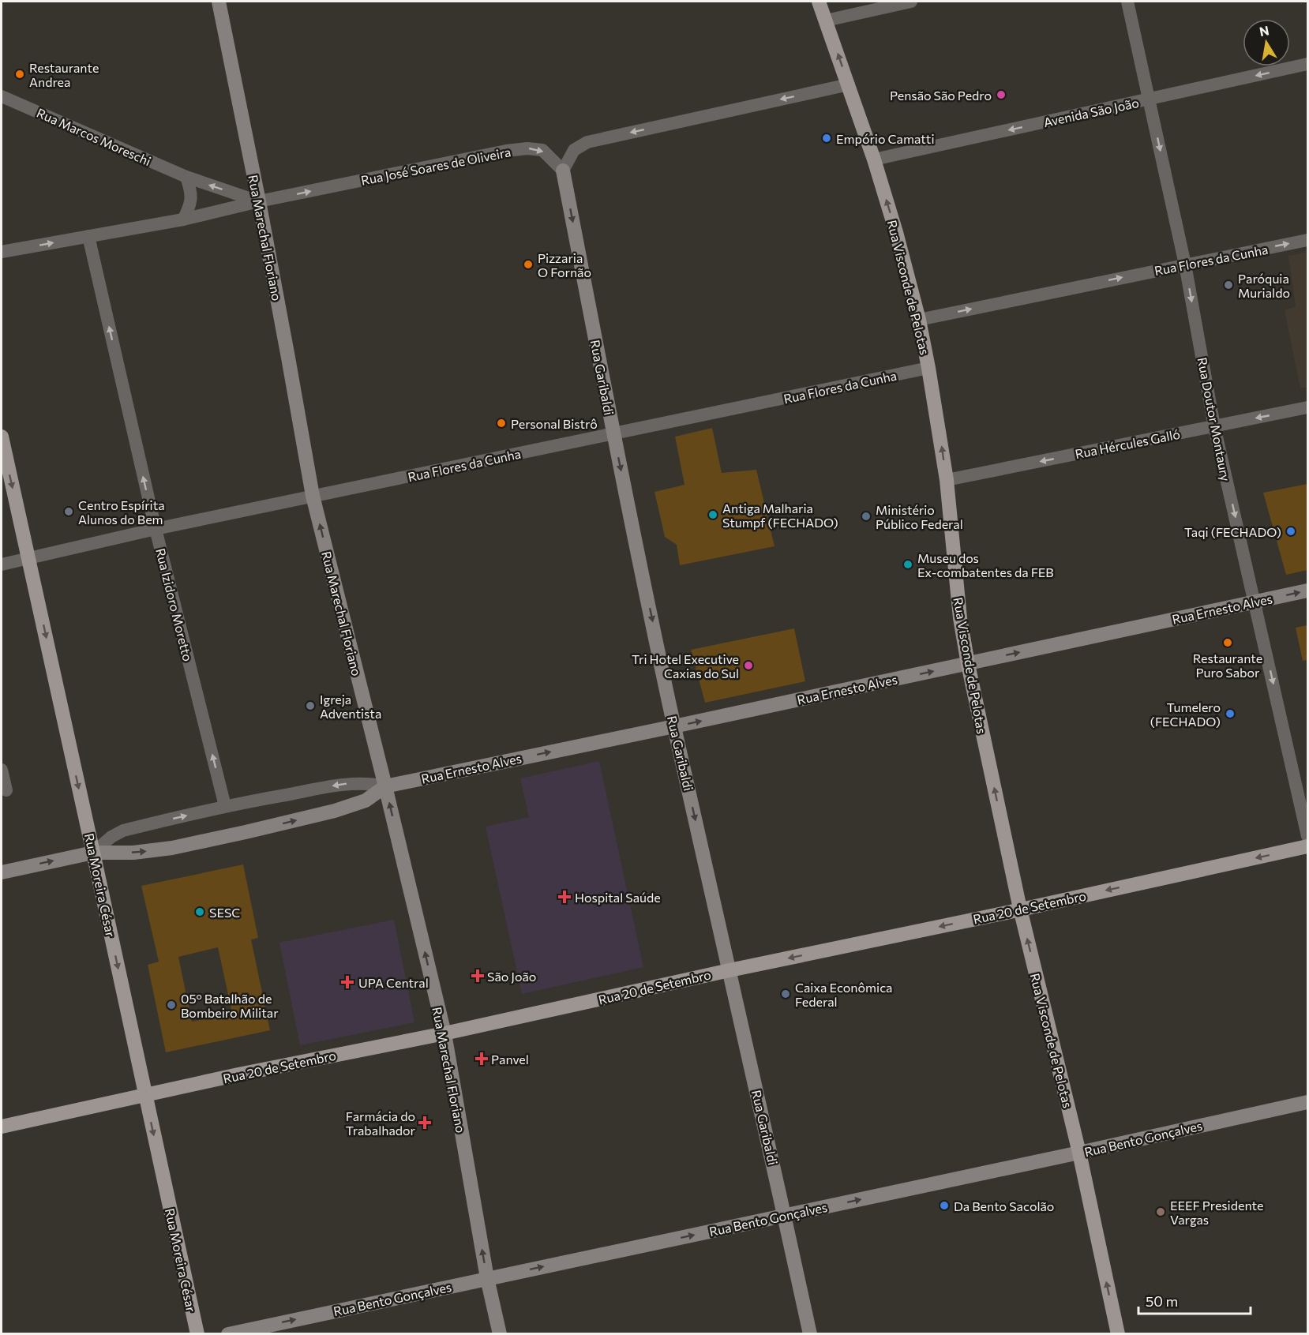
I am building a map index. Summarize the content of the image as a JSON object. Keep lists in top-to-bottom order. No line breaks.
{"streets":{"main road":["Rua Visconde de Pelotas","Rua Moreira César","Rua 20 de Setembro"],"street":["Avenida São João","Rua Marcos Moreschi","Rua José Soares de Oliveira","Rua Marechal Floriano","Rua Flores da Cunha","Rua Garibaldi","Rua Doutor Montaury","Rua Hércules Galló","Rua Izidoro Moretto","Rua Ernesto Alves","Rua Bento Gonçalves"]},"crossings":[["Avenida São João","Rua Visconde de Pelotas"],["Avenida São João","Rua Doutor Montaury"],["Rua Marcos Moreschi","Rua José Soares de Oliveira"],["Rua Marcos Moreschi","Rua Marechal Floriano"],["Rua José Soares de Oliveira","Rua Marechal Floriano"],["Rua José Soares de Oliveira","Rua Garibaldi"],["Rua José Soares de Oliveira","Rua Izidoro Moretto"],["Rua Marechal Floriano","Rua Flores da Cunha"],["Rua Marechal Floriano","Rua Ernesto Alves"],["Rua Marechal Floriano","Rua 20 de Setembro"],["Rua Marechal Floriano","Rua Bento Gonçalves"],["Rua Flores da Cunha","Rua Visconde de Pelotas"],["Rua Flores da Cunha","Rua Garibaldi"],["Rua Flores da Cunha","Rua Doutor Montaury"],["Rua Flores da Cunha","Rua Izidoro Moretto"],["Rua Flores da Cunha","Rua Moreira César"],["Rua Visconde de Pelotas","Rua Hércules Galló"],["Rua Visconde de Pelotas","Rua Ernesto Alves"],["Rua Visconde de Pelotas","Rua 20 de Setembro"],["Rua Visconde de Pelotas","Rua Bento Gonçalves"],["Rua Garibaldi","Rua Ernesto Alves"],["Rua Garibaldi","Rua 20 de Setembro"],["Rua Garibaldi","Rua Bento Gonçalves"],["Rua Doutor Montaury","Rua Hércules Galló"],["Rua Doutor Montaury","Rua Ernesto Alves"],["Rua Izidoro Moretto","Rua Ernesto Alves"],["Rua Ernesto Alves","Rua Moreira César"],["Rua Moreira César","Rua 20 de Setembro"]],"one_way":["Avenida São João","Rua José Soares de Oliveira","Rua Marechal Floriano","Rua Visconde de Pelotas","Rua Garibaldi","Rua Doutor Montaury","Rua Hércules Galló","Rua Izidoro Moretto","Rua Moreira César","Rua 20 de Setembro","Rua Bento Gonçalves"],"places":{"other":["Restaurante Andrea","Pensão São Pedro","Empório Camatti","Pizzaria O Fornão","Paróquia Murialdo","Personal Bistrô","Centro Espírita Alunos do Bem","Antiga Malharia Stumpf (FECHADO)","Ministério Público Federal","Taqi (FECHADO)","Museu dos Ex-combatentes da FEB","Restaurante Puro Sabor","Tri Hotel Executive Caxias do Sul","Igreja Adventista","Tumelero (FECHADO)","SESC","Caixa Econômica Federal","05º Batalhão de Bombeiro Militar","Da Bento Sacolão","EEEF Presidente Vargas"],"health":["Hospital Saúde","São João","UPA Central","Panvel","Farmácia do Trabalhador"]},"scale_bar":"50 m","north":"top"}
